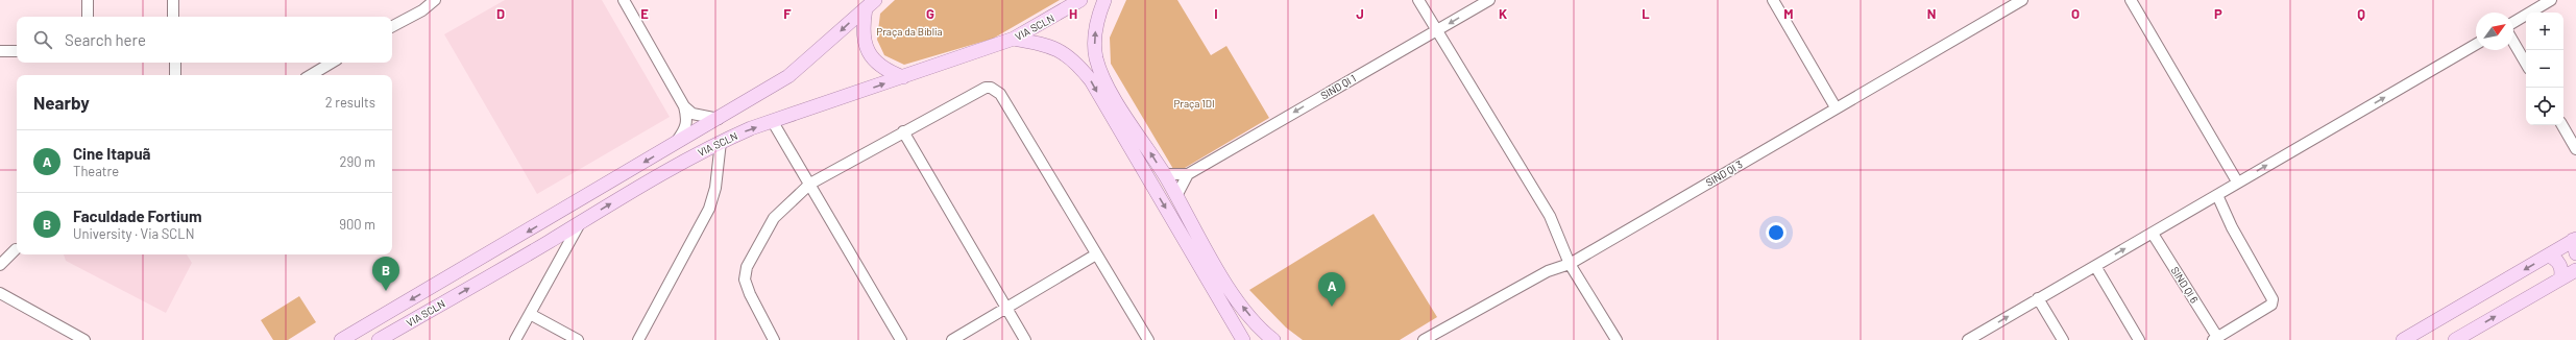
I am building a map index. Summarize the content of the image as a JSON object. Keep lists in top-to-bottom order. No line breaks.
{"streets":{"main road":["VIA SCLN"],"street":["SIND QI 1","SIND QI 3","SIND QI 6"]},"one_way":["SIND QI 1"],"parks":["Praça da Bíblia","Praça 1DI"],"north":"top right","page":{"map_buttons":["+","−"],"search":"Search here","heading":["Nearby","2 results"],"list":[{"mark":"A","name":"Cine Itapuã","note":"Theatre","value":"290 m"},{"mark":"B","name":"Faculdade Fortium","note":"University · Via SCLN","value":"900 m"}],"pins":["B","A"]},"grid":{"columns":["D","E","F","G","H","I","J","K","L","M","N","O","P","Q"]}}
